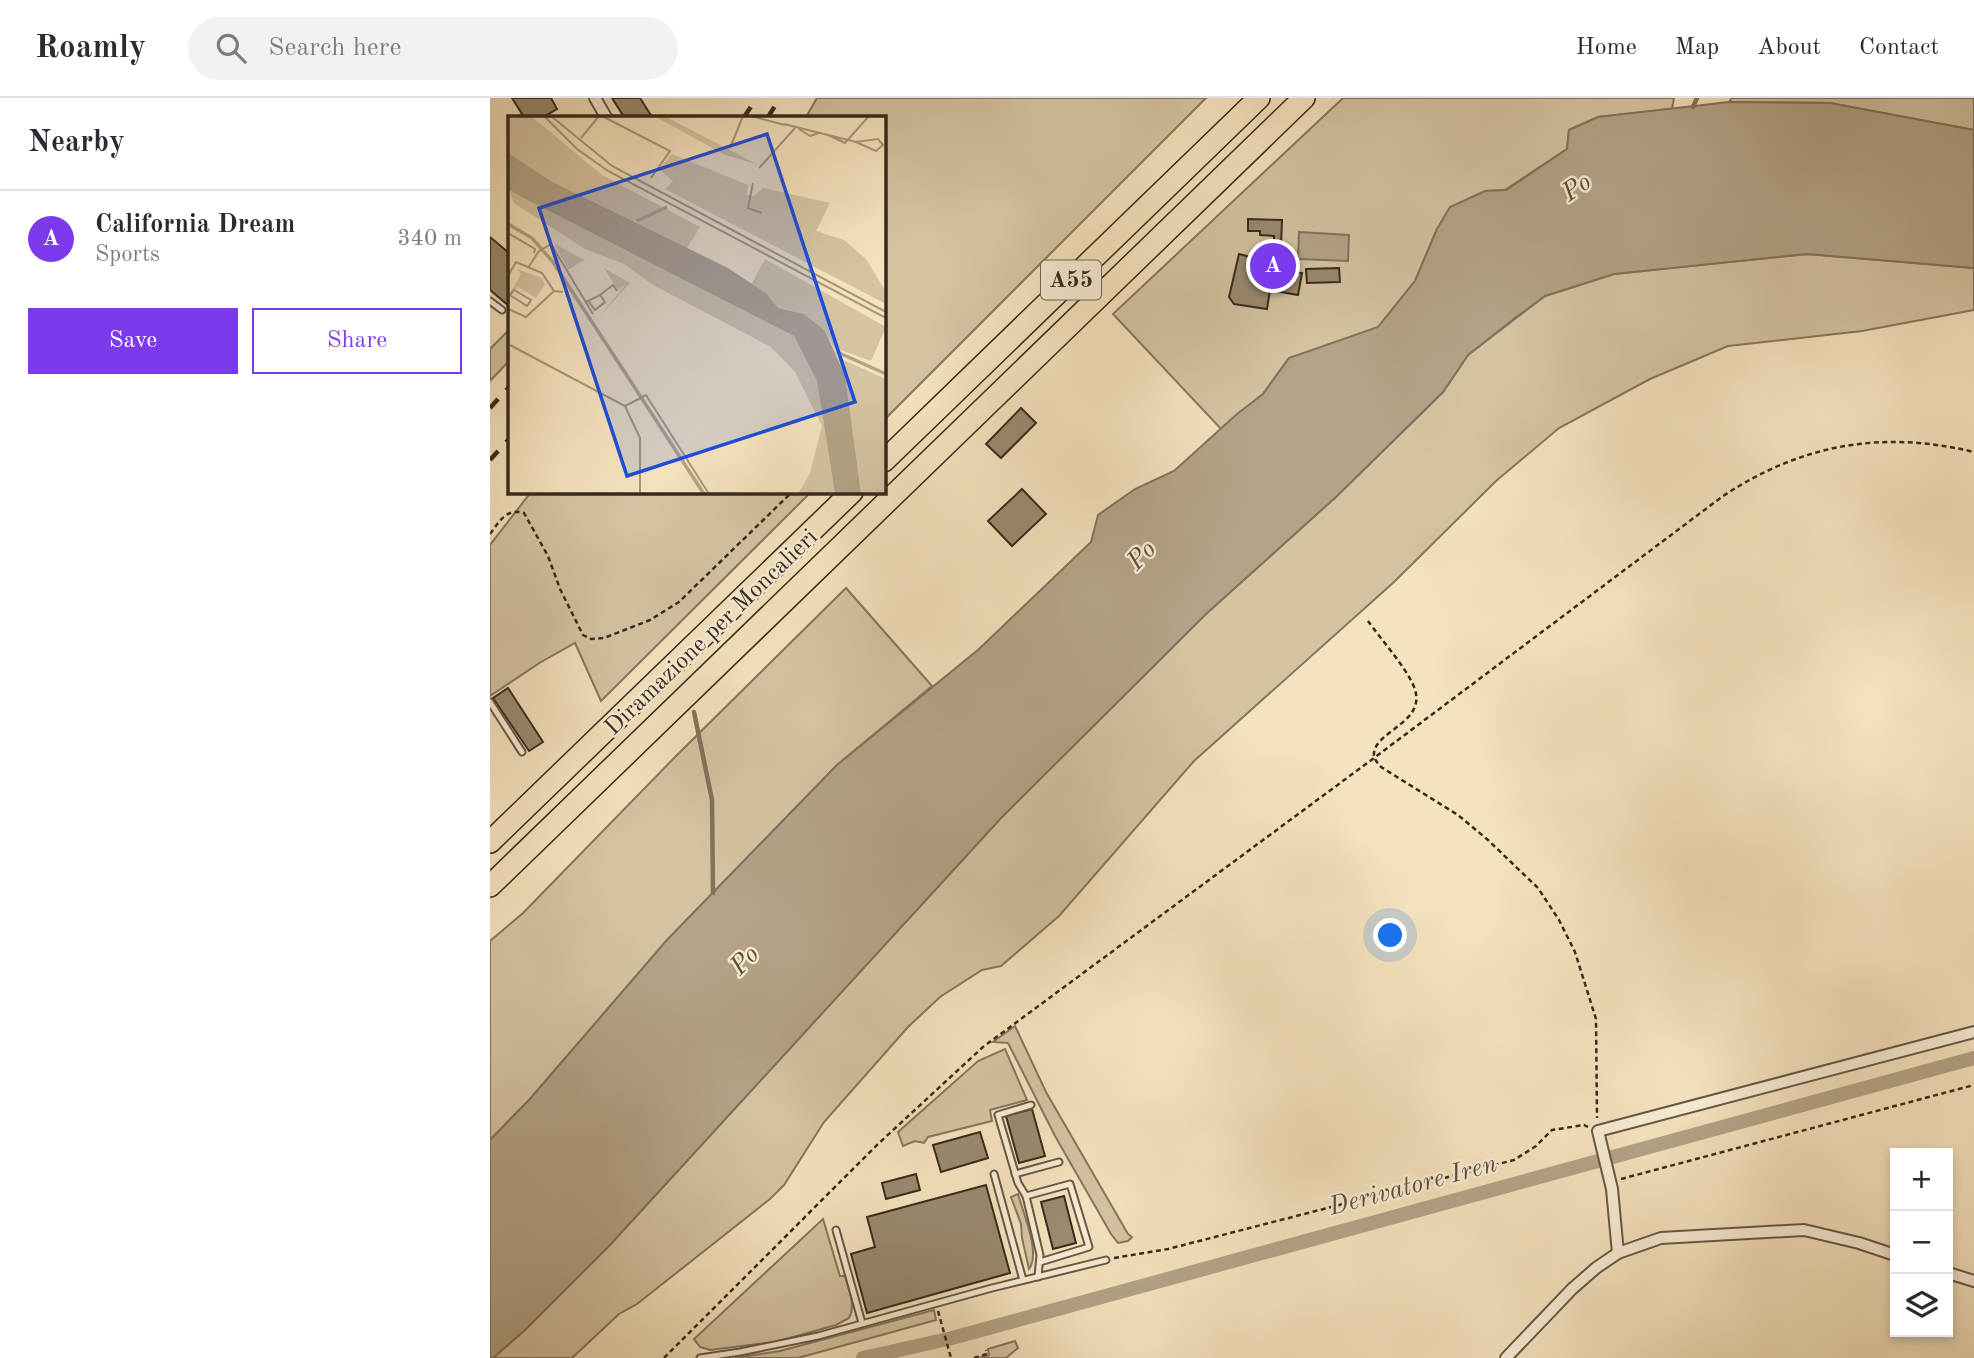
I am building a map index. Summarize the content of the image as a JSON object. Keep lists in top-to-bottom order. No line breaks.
{"streets":{"highway":["A55","Diramazione per Moncalieri"]},"water":["Po","Derivatore Iren"],"page":{"header":"Roamly","search":"Search here","nav":["Home","Map","About","Contact"],"heading":"Nearby","list":[{"mark":"A","name":"California Dream","note":"Sports","value":"340 m"}],"pins":"A","buttons":["Save","Share"],"map_buttons":["+","−"]}}
